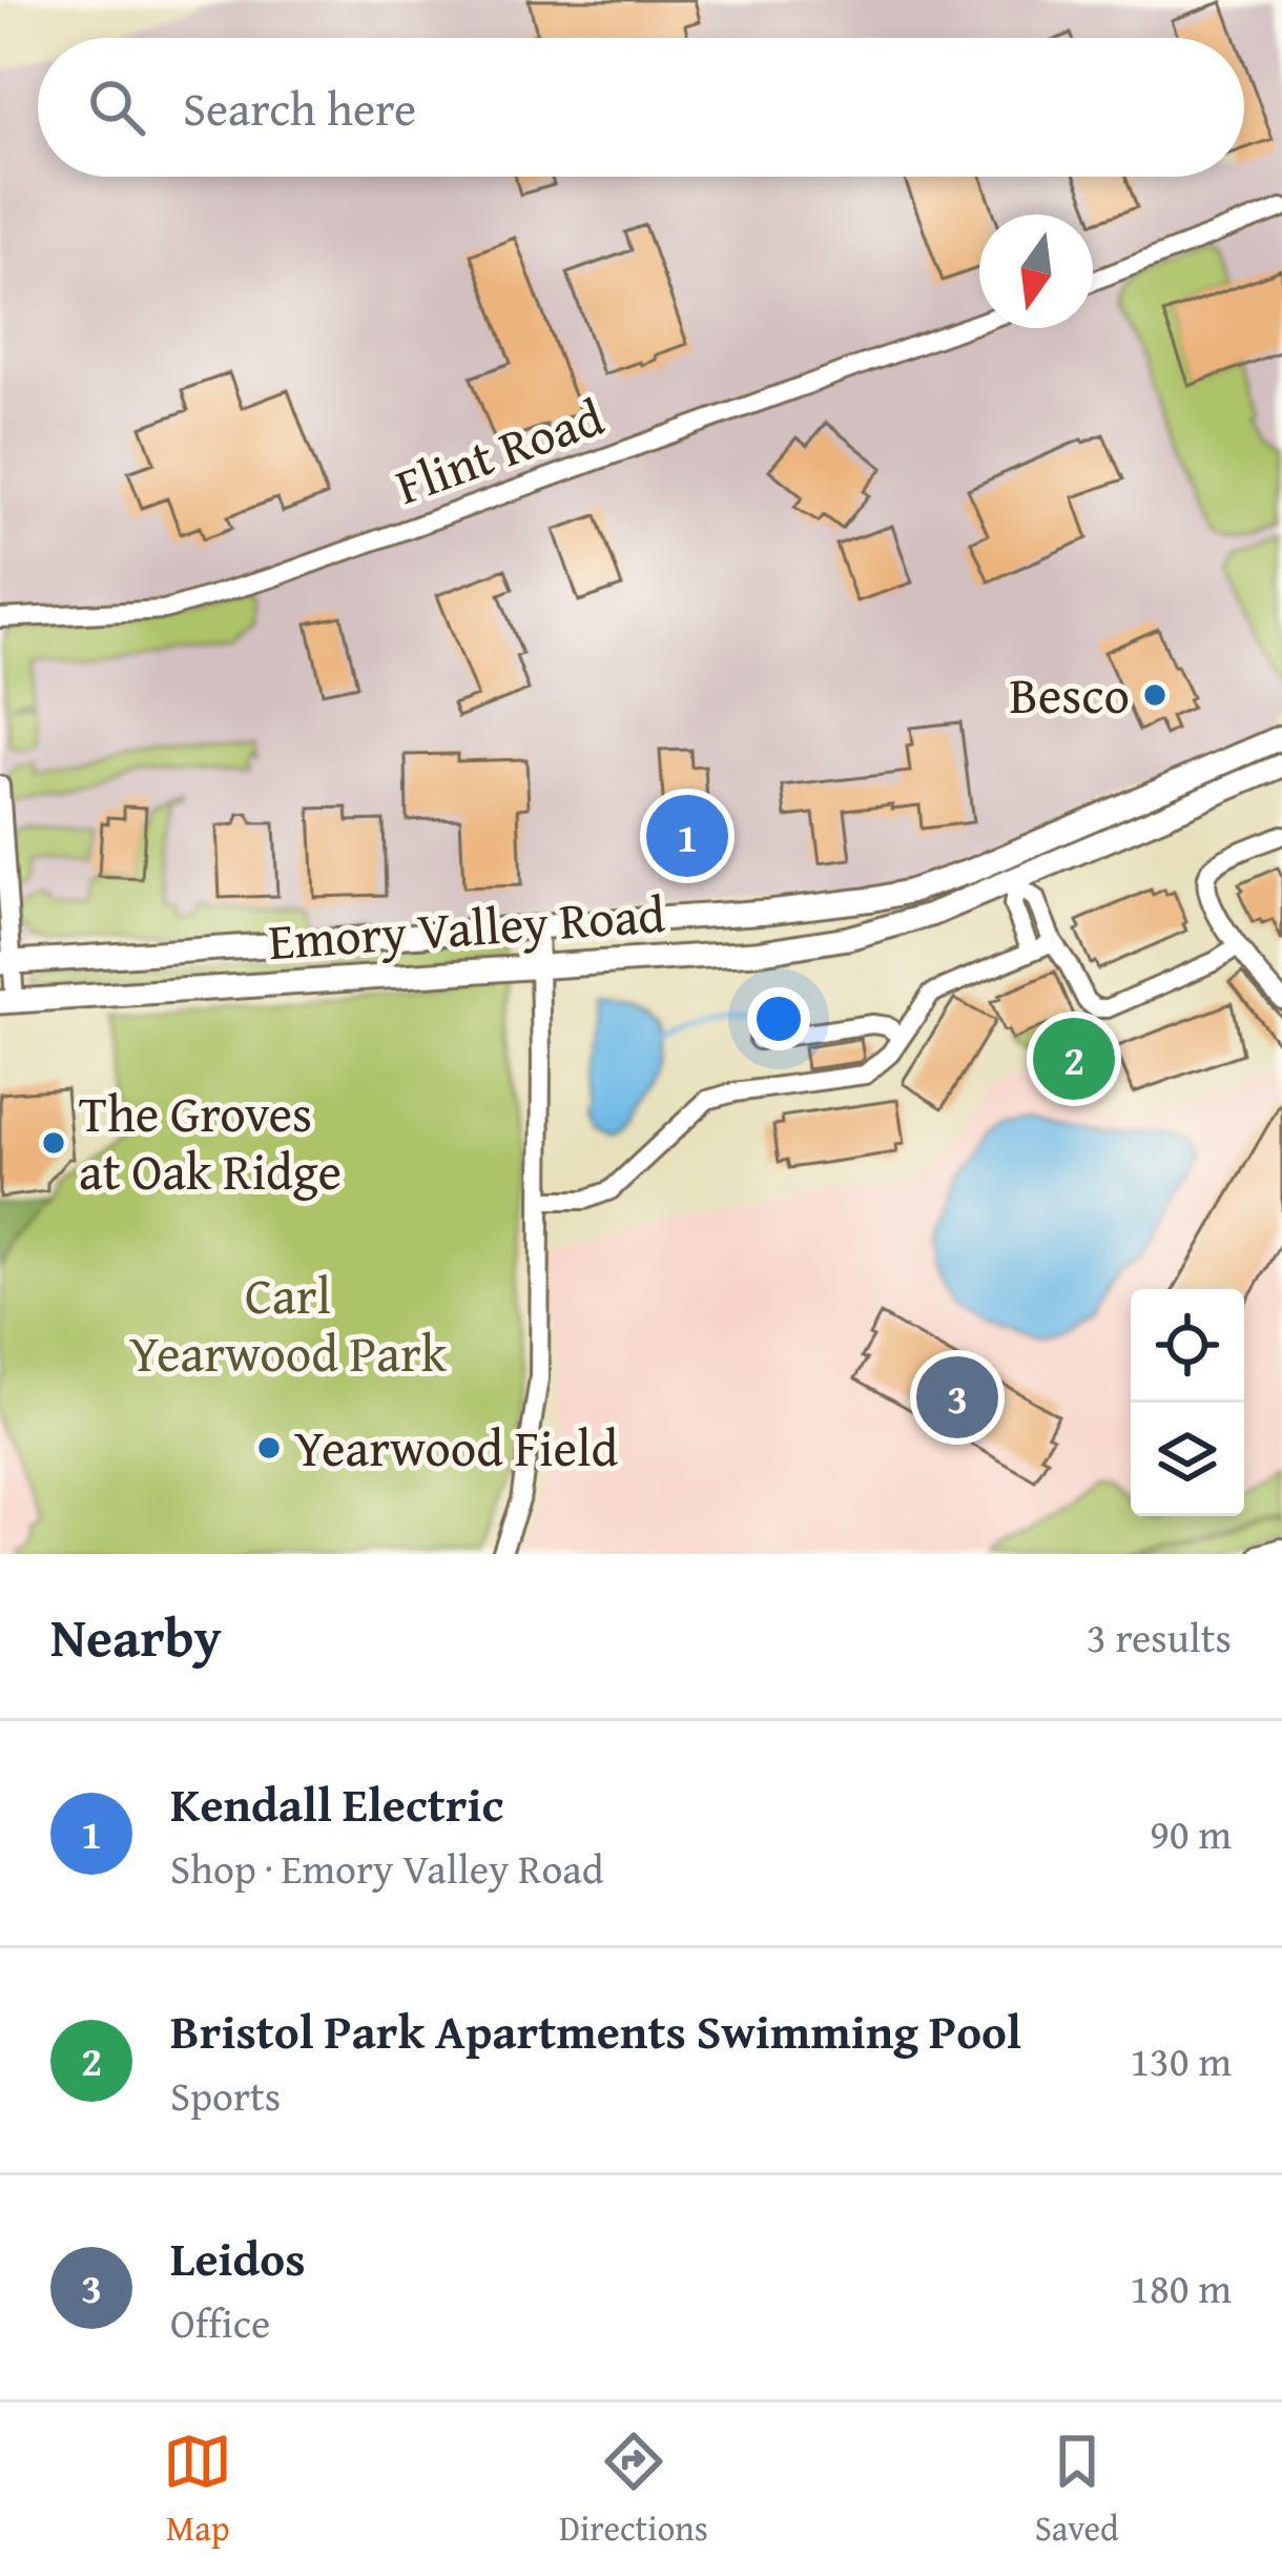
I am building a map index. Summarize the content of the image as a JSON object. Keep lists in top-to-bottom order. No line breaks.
{"streets":{"main road":["Emory Valley Road"],"street":["Flint Road"]},"parks":["Carl Yearwood Park"],"places":["Besco","The Groves at Oak Ridge","Yearwood Field"],"north":"bottom","page":{"search":"Search here","pins":["1","2","3"],"heading":["Nearby","3 results"],"list":[{"mark":"1","name":"Kendall Electric","note":"Shop · Emory Valley Road","value":"90 m"},{"mark":"2","name":"Bristol Park Apartments Swimming Pool","note":"Sports","value":"130 m"},{"mark":"3","name":"Leidos","note":"Office","value":"180 m"}],"nav":["Map","Directions","Saved"]}}
